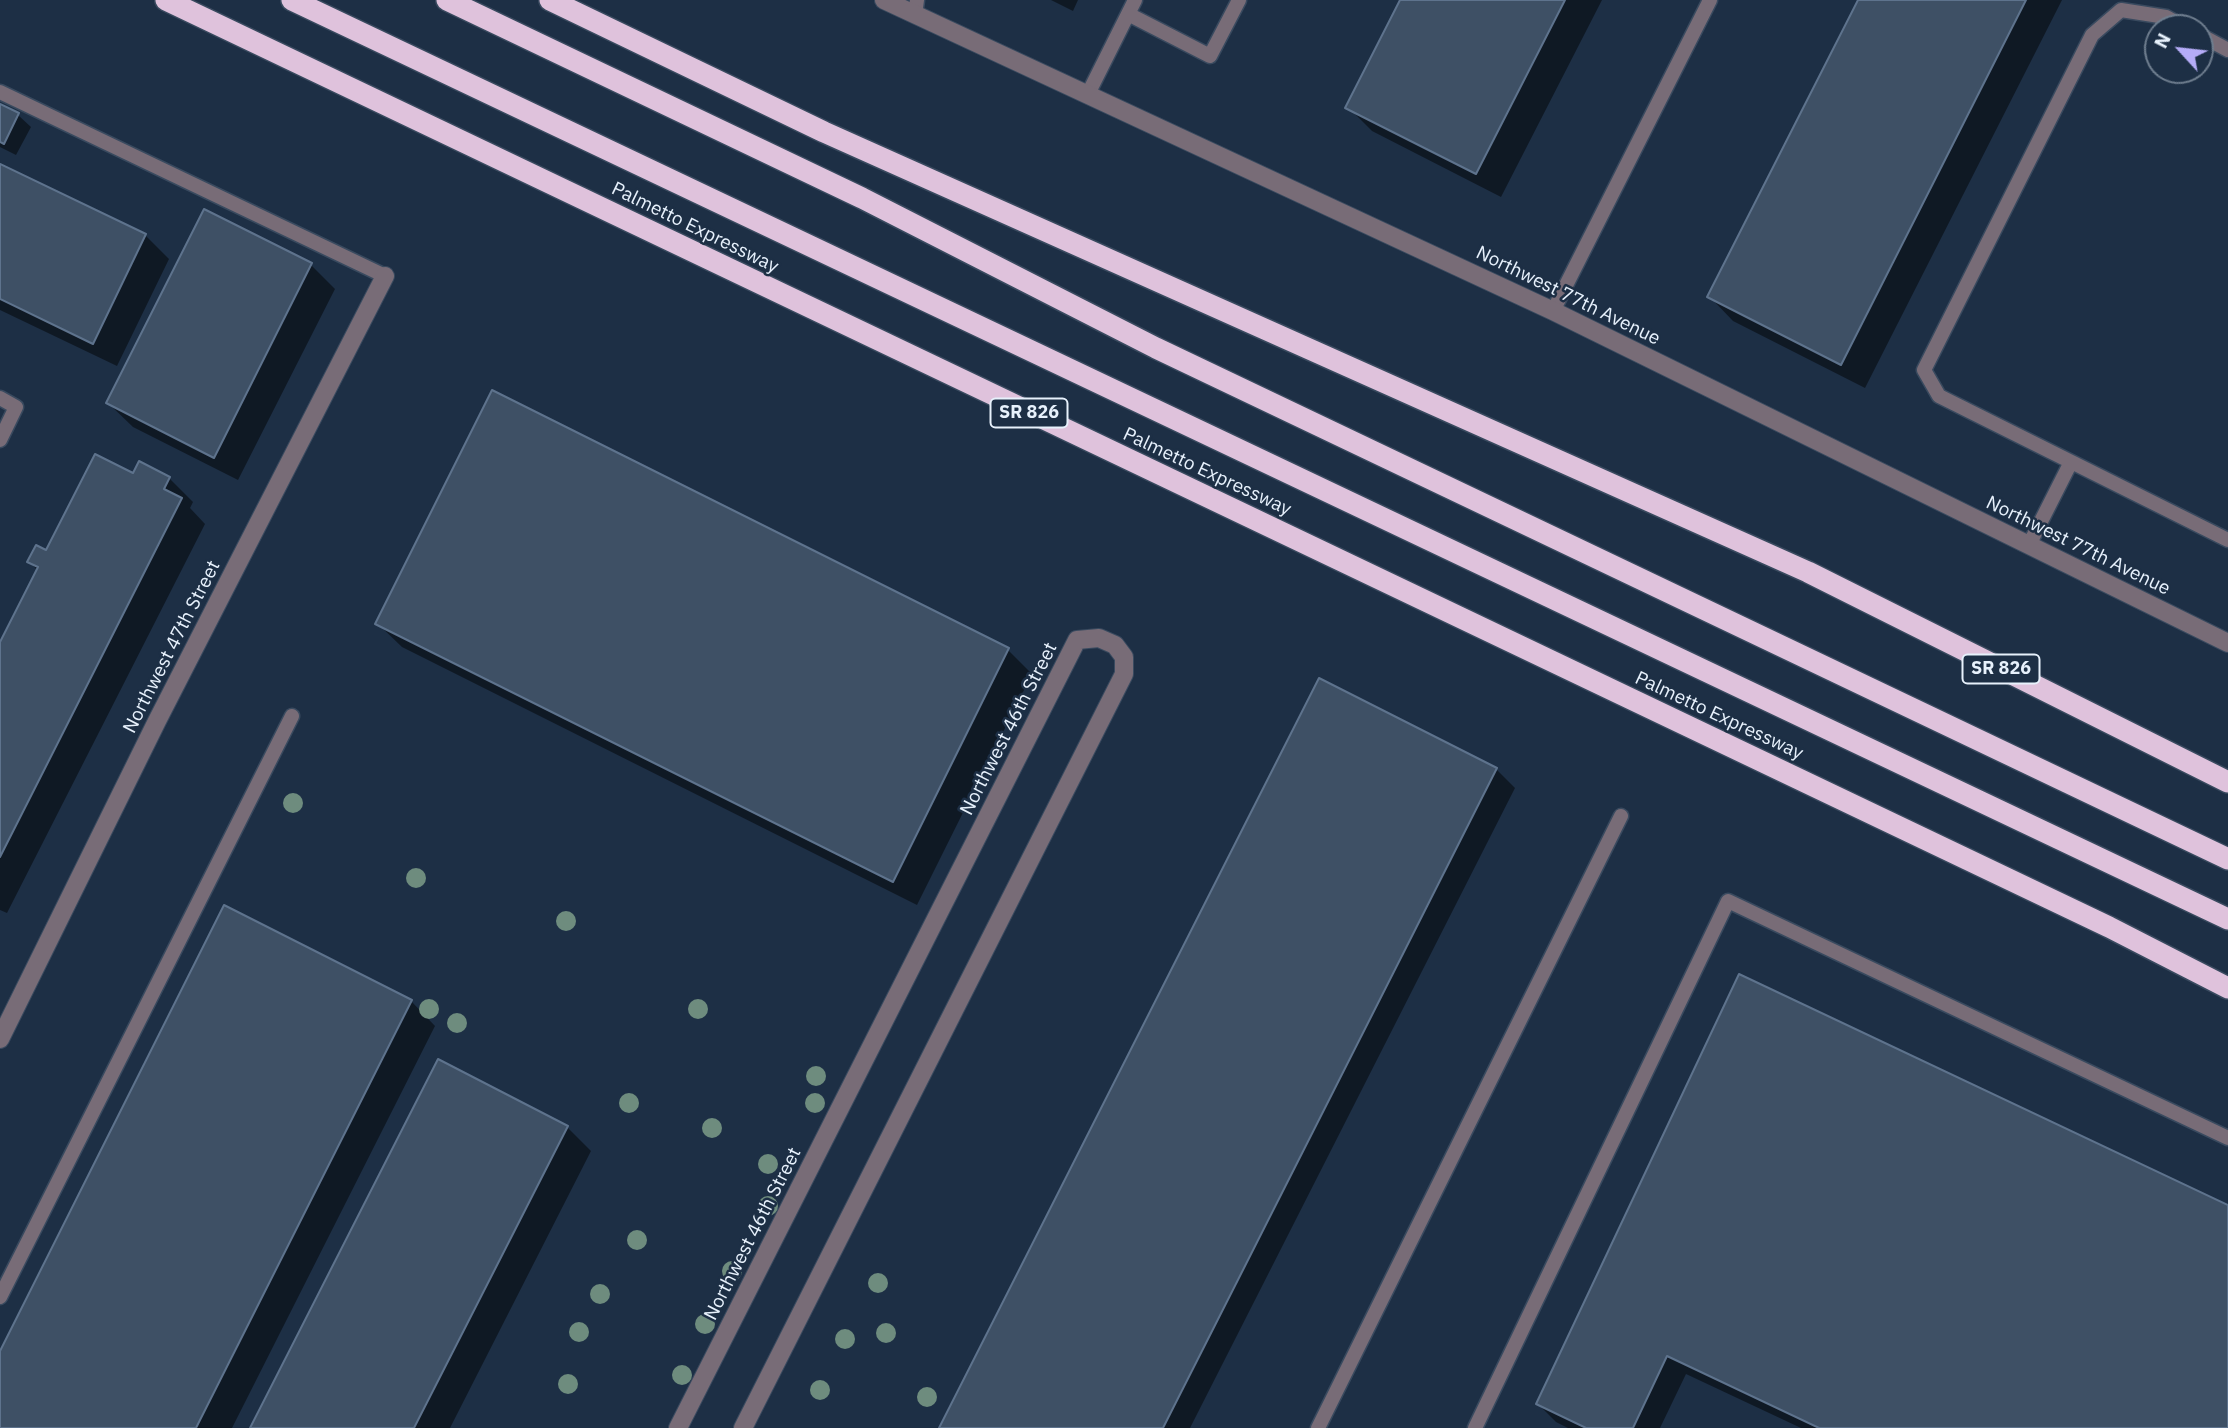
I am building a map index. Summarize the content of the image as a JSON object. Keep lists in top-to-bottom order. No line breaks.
{"streets":{"highway":["Palmetto Expressway","SR 826"],"street":["Northwest 77th Avenue","Northwest 47th Street","Northwest 46th Street"]},"north":"top left"}
